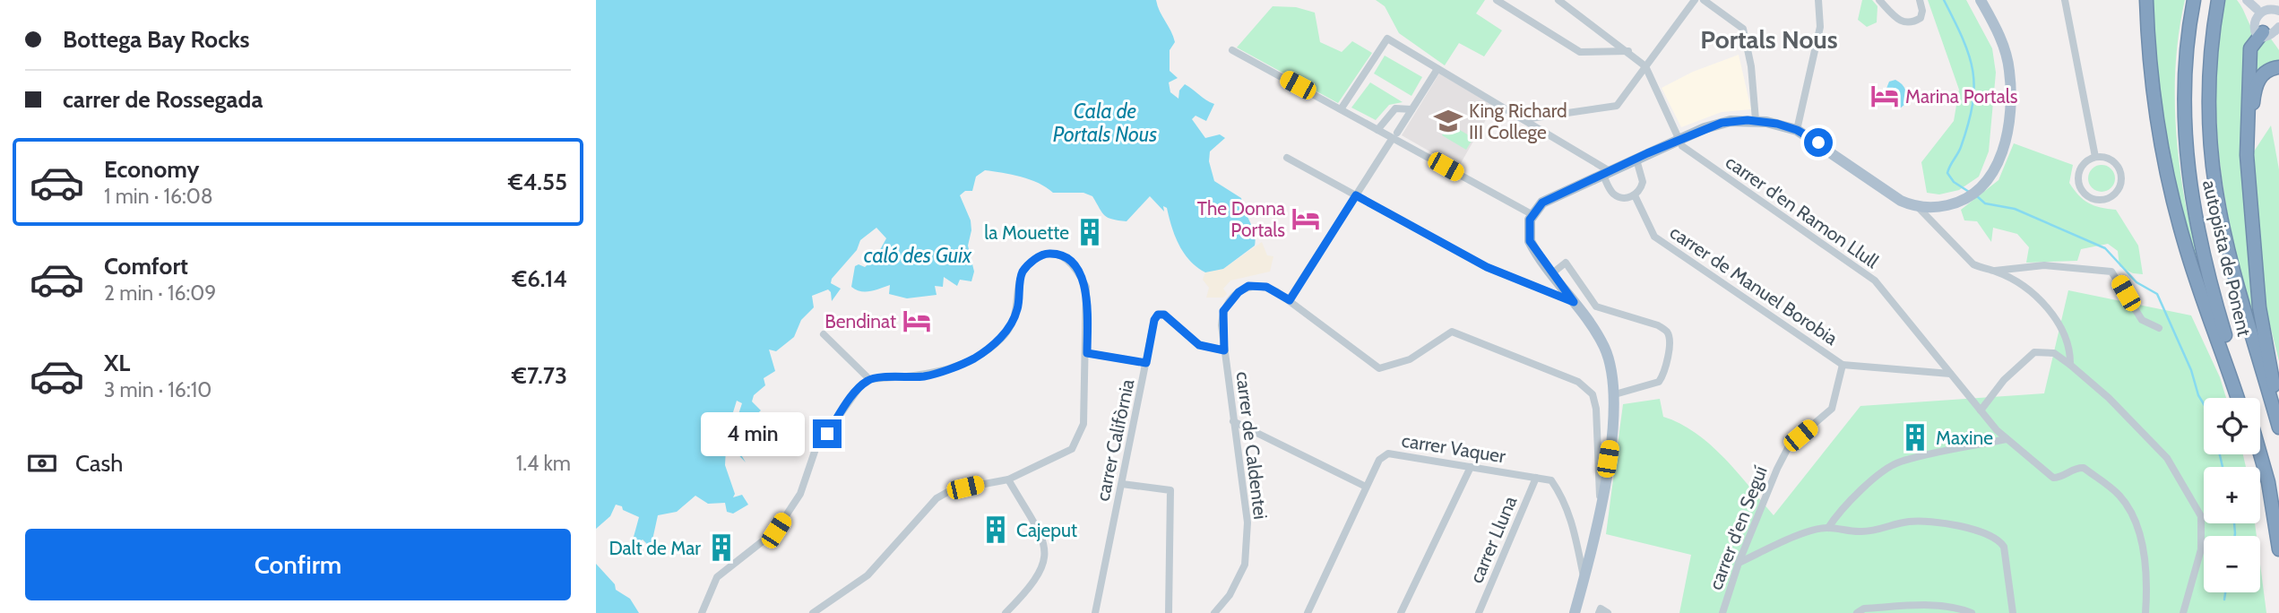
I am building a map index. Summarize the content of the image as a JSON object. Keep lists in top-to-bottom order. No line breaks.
{"streets":{"highway":["autopista de Ponent"],"street":["carrer d'en Ramon Llull","carrer de Manuel Borobia","carrer Califòrnia","carrer de Caldentei","carrer Vaquer","carrer d'en Seguí","carrer Lluna"]},"crossings":[["carrer de Manuel Borobia","carrer d'en Seguí"],["carrer Califòrnia","carrer de Caldentei"],["carrer Vaquer","carrer Lluna"]],"districts":["Portals Nous"],"water":["Cala de Portals Nous","caló des Guix"],"places":{"hotel":["Marina Portals","The Donna Portals","Bendinat"],"school or university":["King Richard III College"],"building":["la Mouette","Maxine","Cajeput","Dalt de Mar"]},"page":{"banner":["Bottega Bay Rocks","carrer de Rossegada"],"list":[{"name":"Economy","note":"1 min · 16:08","value":"€4.55"},{"name":"Comfort","note":"2 min · 16:09","value":"€6.14"},{"name":"XL","note":"3 min · 16:10","value":"€7.73"}],"map_buttons":["+","−"],"bubble":"4 min","pay":["Cash","1.4 km"],"buttons":"Confirm"}}
